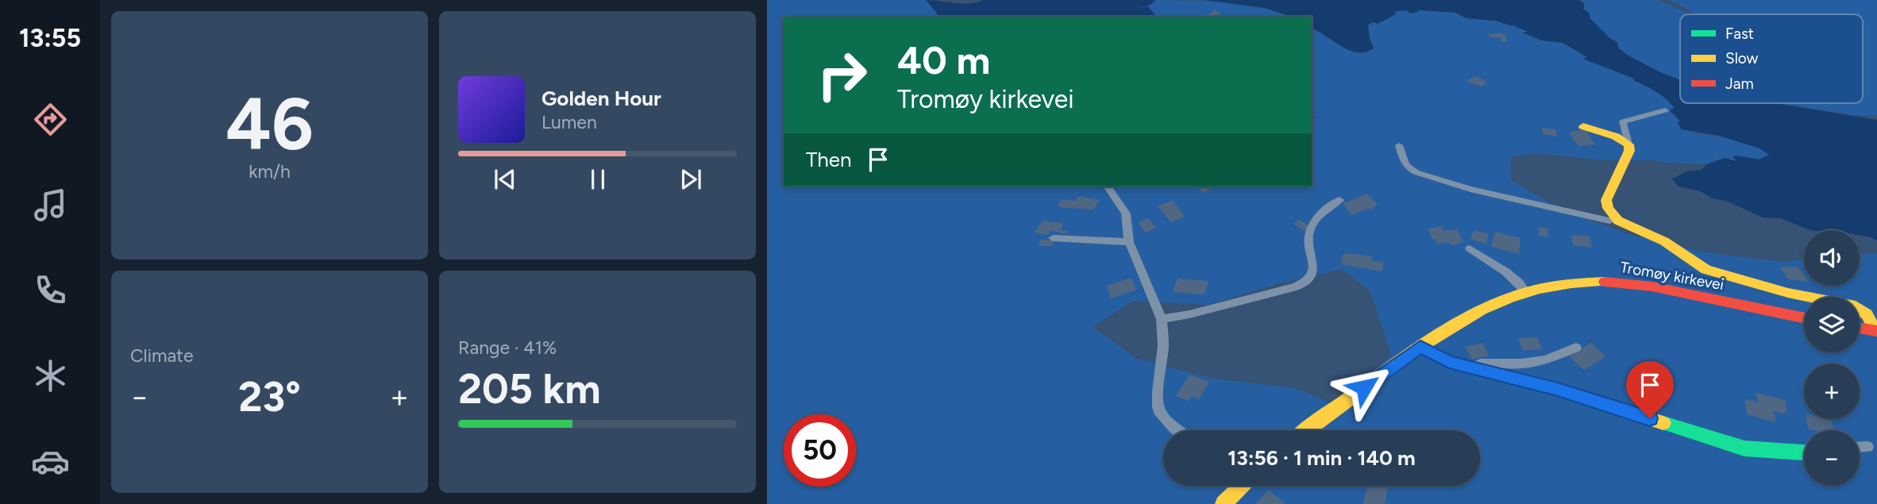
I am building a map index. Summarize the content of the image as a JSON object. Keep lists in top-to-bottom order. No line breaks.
{"streets":{"street":["Tromøy kirkevei"]},"legend":["Fast","Slow","Jam"],"page":{"tabs":"13:55","tile":[["46","km/h"],"Climate",["Range · 41%","205 km"]],"turn":["40 m","Tromøy kirkevei"],"song":["Golden Hour","Lumen"],"then":"Then","map_buttons":["+","−"],"heat":["−","23°","+"],"limit":"50","trip":"13:56 · 1 min · 140 m"}}
